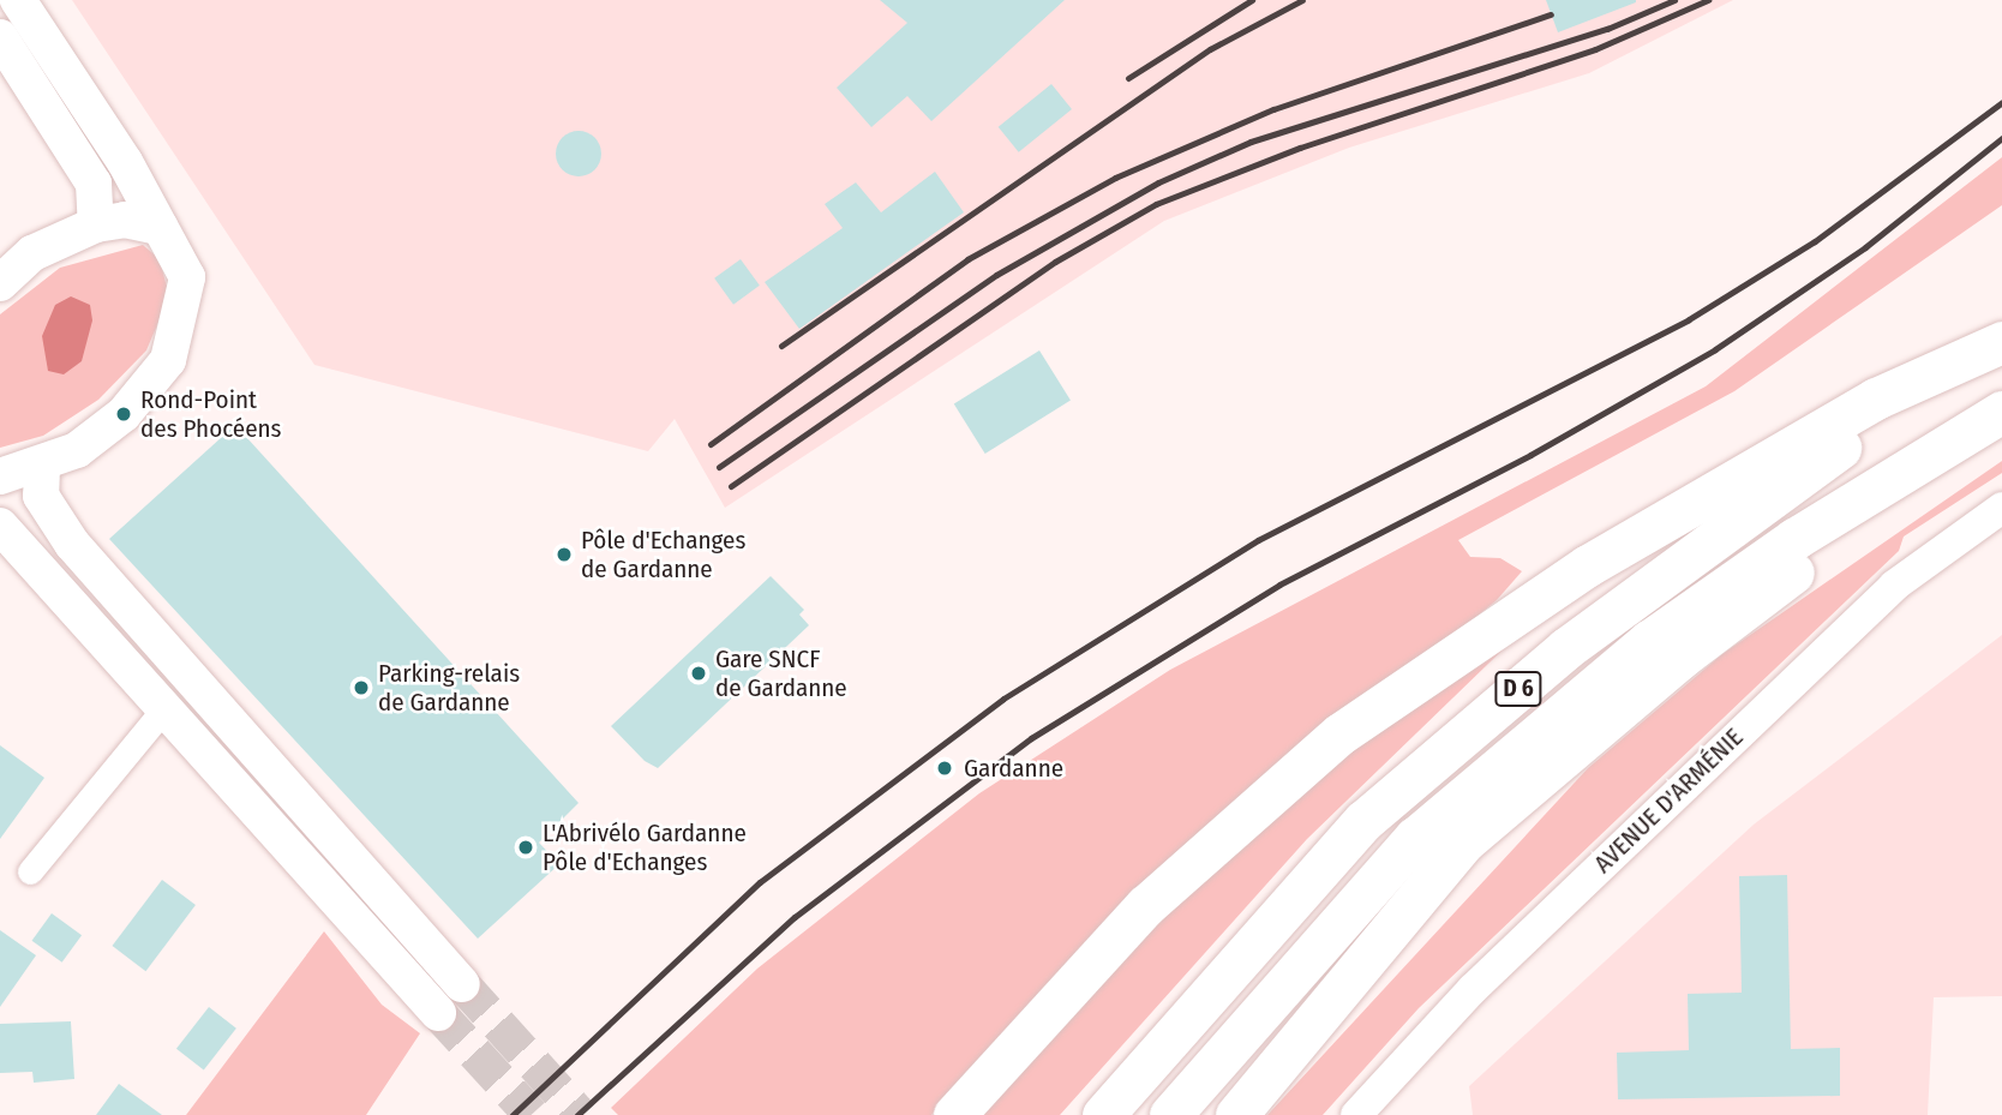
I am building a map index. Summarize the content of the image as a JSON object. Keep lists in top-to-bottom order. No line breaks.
{"streets":{"highway":["D 6"],"street":["AVENUE D'ARMÉNIE"]},"places":["Rond-Point des Phocéens","Pôle d'Echanges de Gardanne","Gare SNCF de Gardanne","Parking-relais de Gardanne","Gardanne","L'Abrivélo Gardanne Pôle d'Echanges"]}
